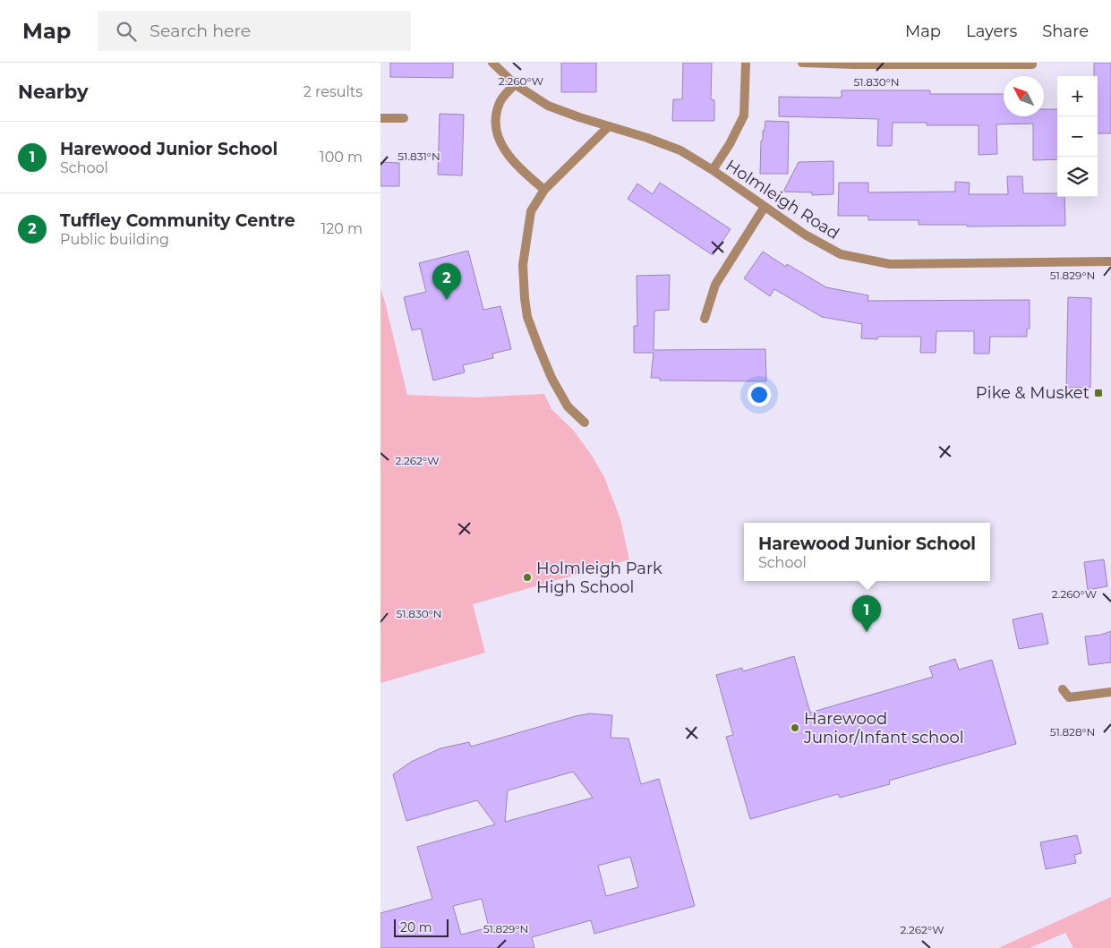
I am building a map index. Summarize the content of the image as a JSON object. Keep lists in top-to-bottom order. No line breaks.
{"streets":{"street":["Holmleigh Road"]},"places":{"transit":["Pike & Musket"],"other":["Holmleigh Park High School","Harewood Junior/Infant school"]},"scale_bar":"20 m","north":"top left","page":{"header":"Map","search":"Search here","nav":["Map","Layers","Share"],"heading":["Nearby","2 results"],"map_buttons":["+","−"],"list":[{"mark":"1","name":"Harewood Junior School","note":"School","value":"100 m"},{"mark":"2","name":"Tuffley Community Centre","note":"Public building","value":"120 m"}],"pins":["2","1"],"popup":["Harewood Junior School","School"],"scale":"20 m"},"coordinates":["2.260°W","51.830°N","51.831°N","51.829°N","2.262°W","51.828°N"]}
